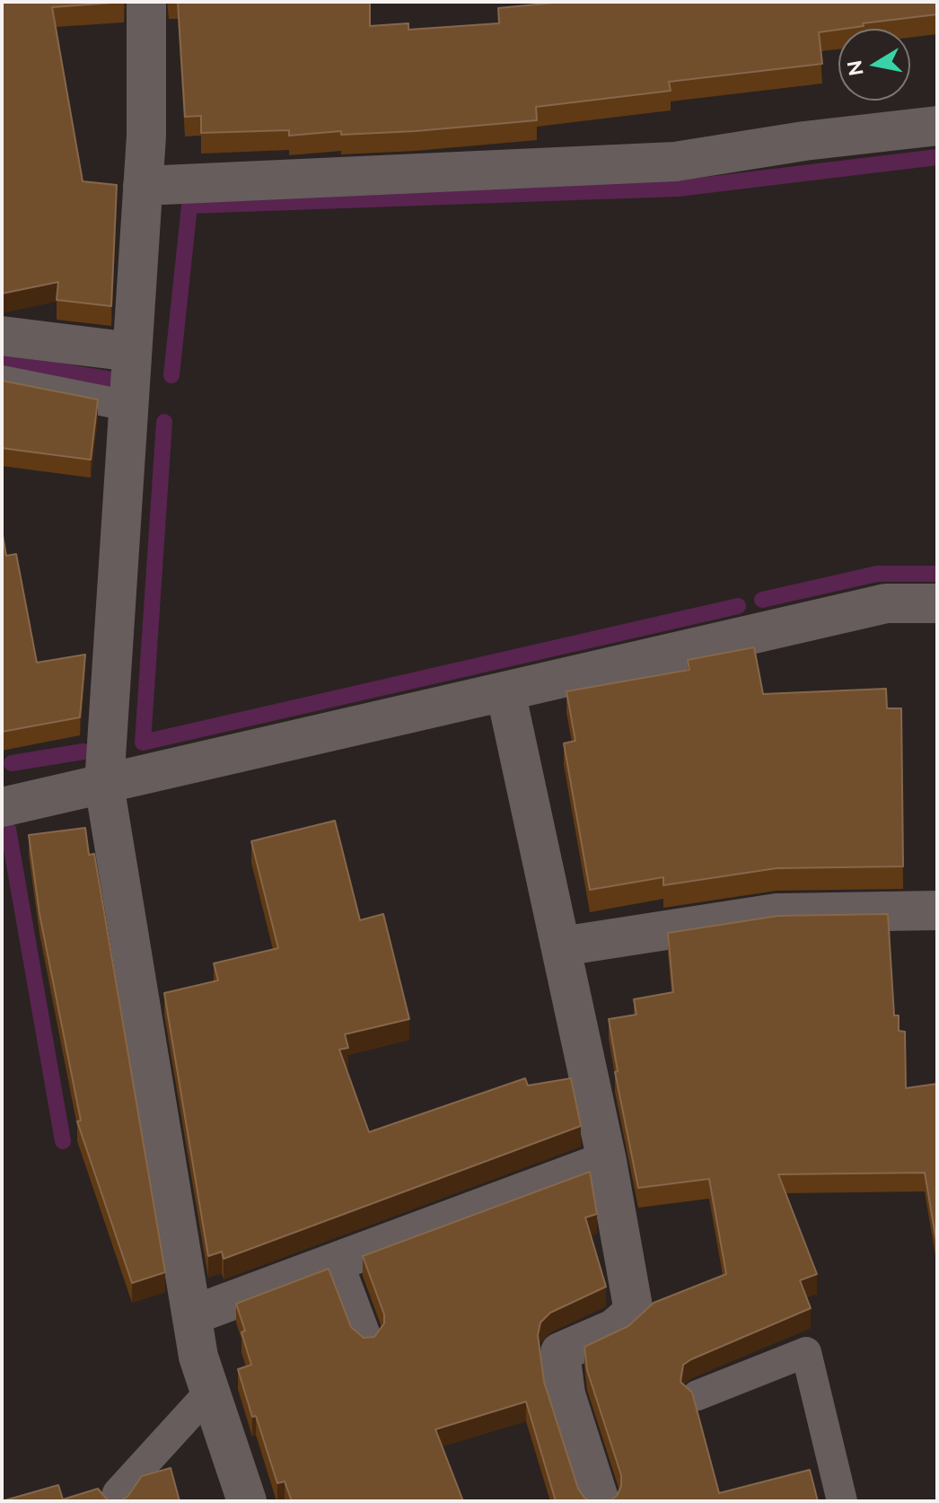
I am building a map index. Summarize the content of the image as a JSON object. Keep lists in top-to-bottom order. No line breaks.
{"north":"left"}
